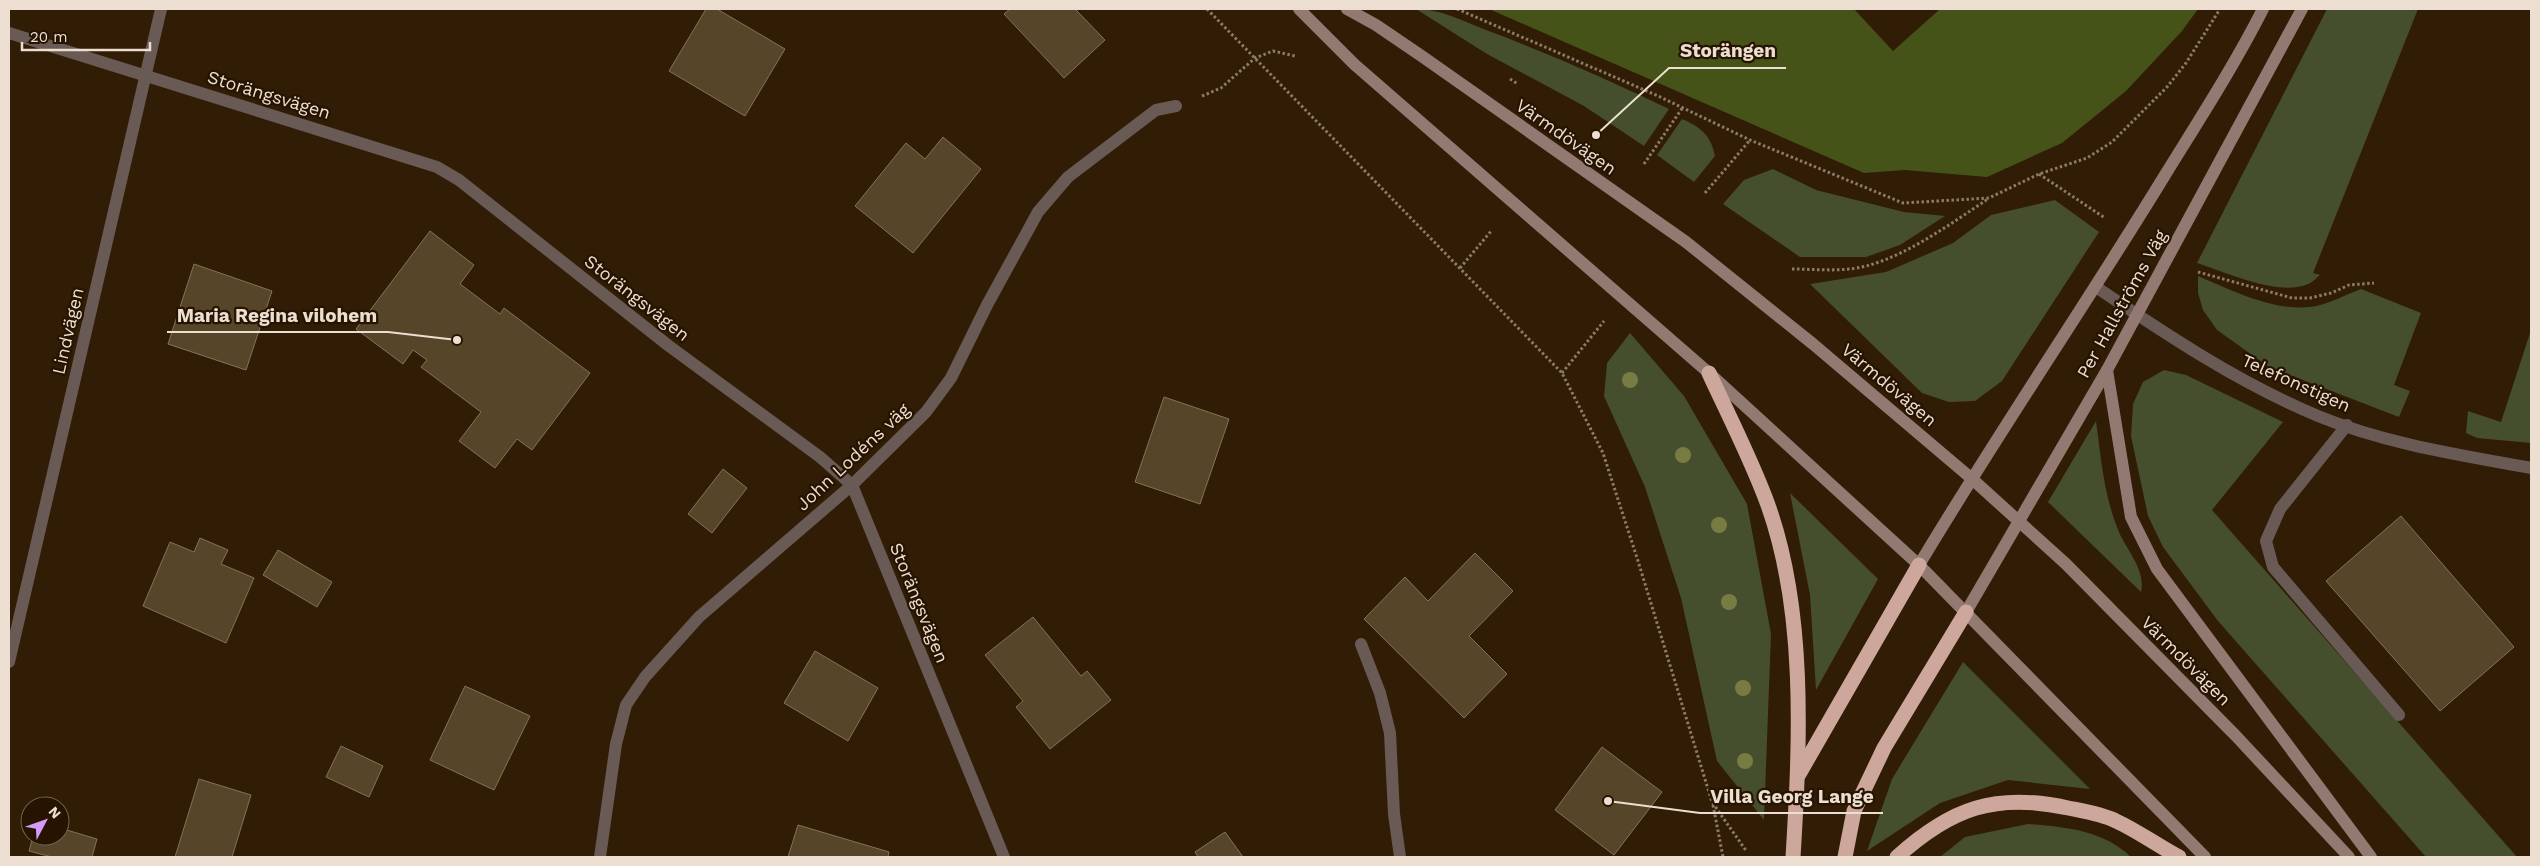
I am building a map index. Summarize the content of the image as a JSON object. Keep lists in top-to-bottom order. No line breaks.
{"streets":{"main road":["Värmdövägen","Per Hallströms Väg"],"street":["Storängsvägen","Lindvägen","Telefonstigen","John Lodéns väg"]},"crossings":[["Storängsvägen","Lindvägen"],["Storängsvägen","John Lodéns väg"],["Värmdövägen","Per Hallströms Väg"],["Per Hallströms Väg","Telefonstigen"]],"places":["Storängen","Maria Regina vilohem","Villa Georg Lange"],"scale_bar":"20 m","north":"top right"}
